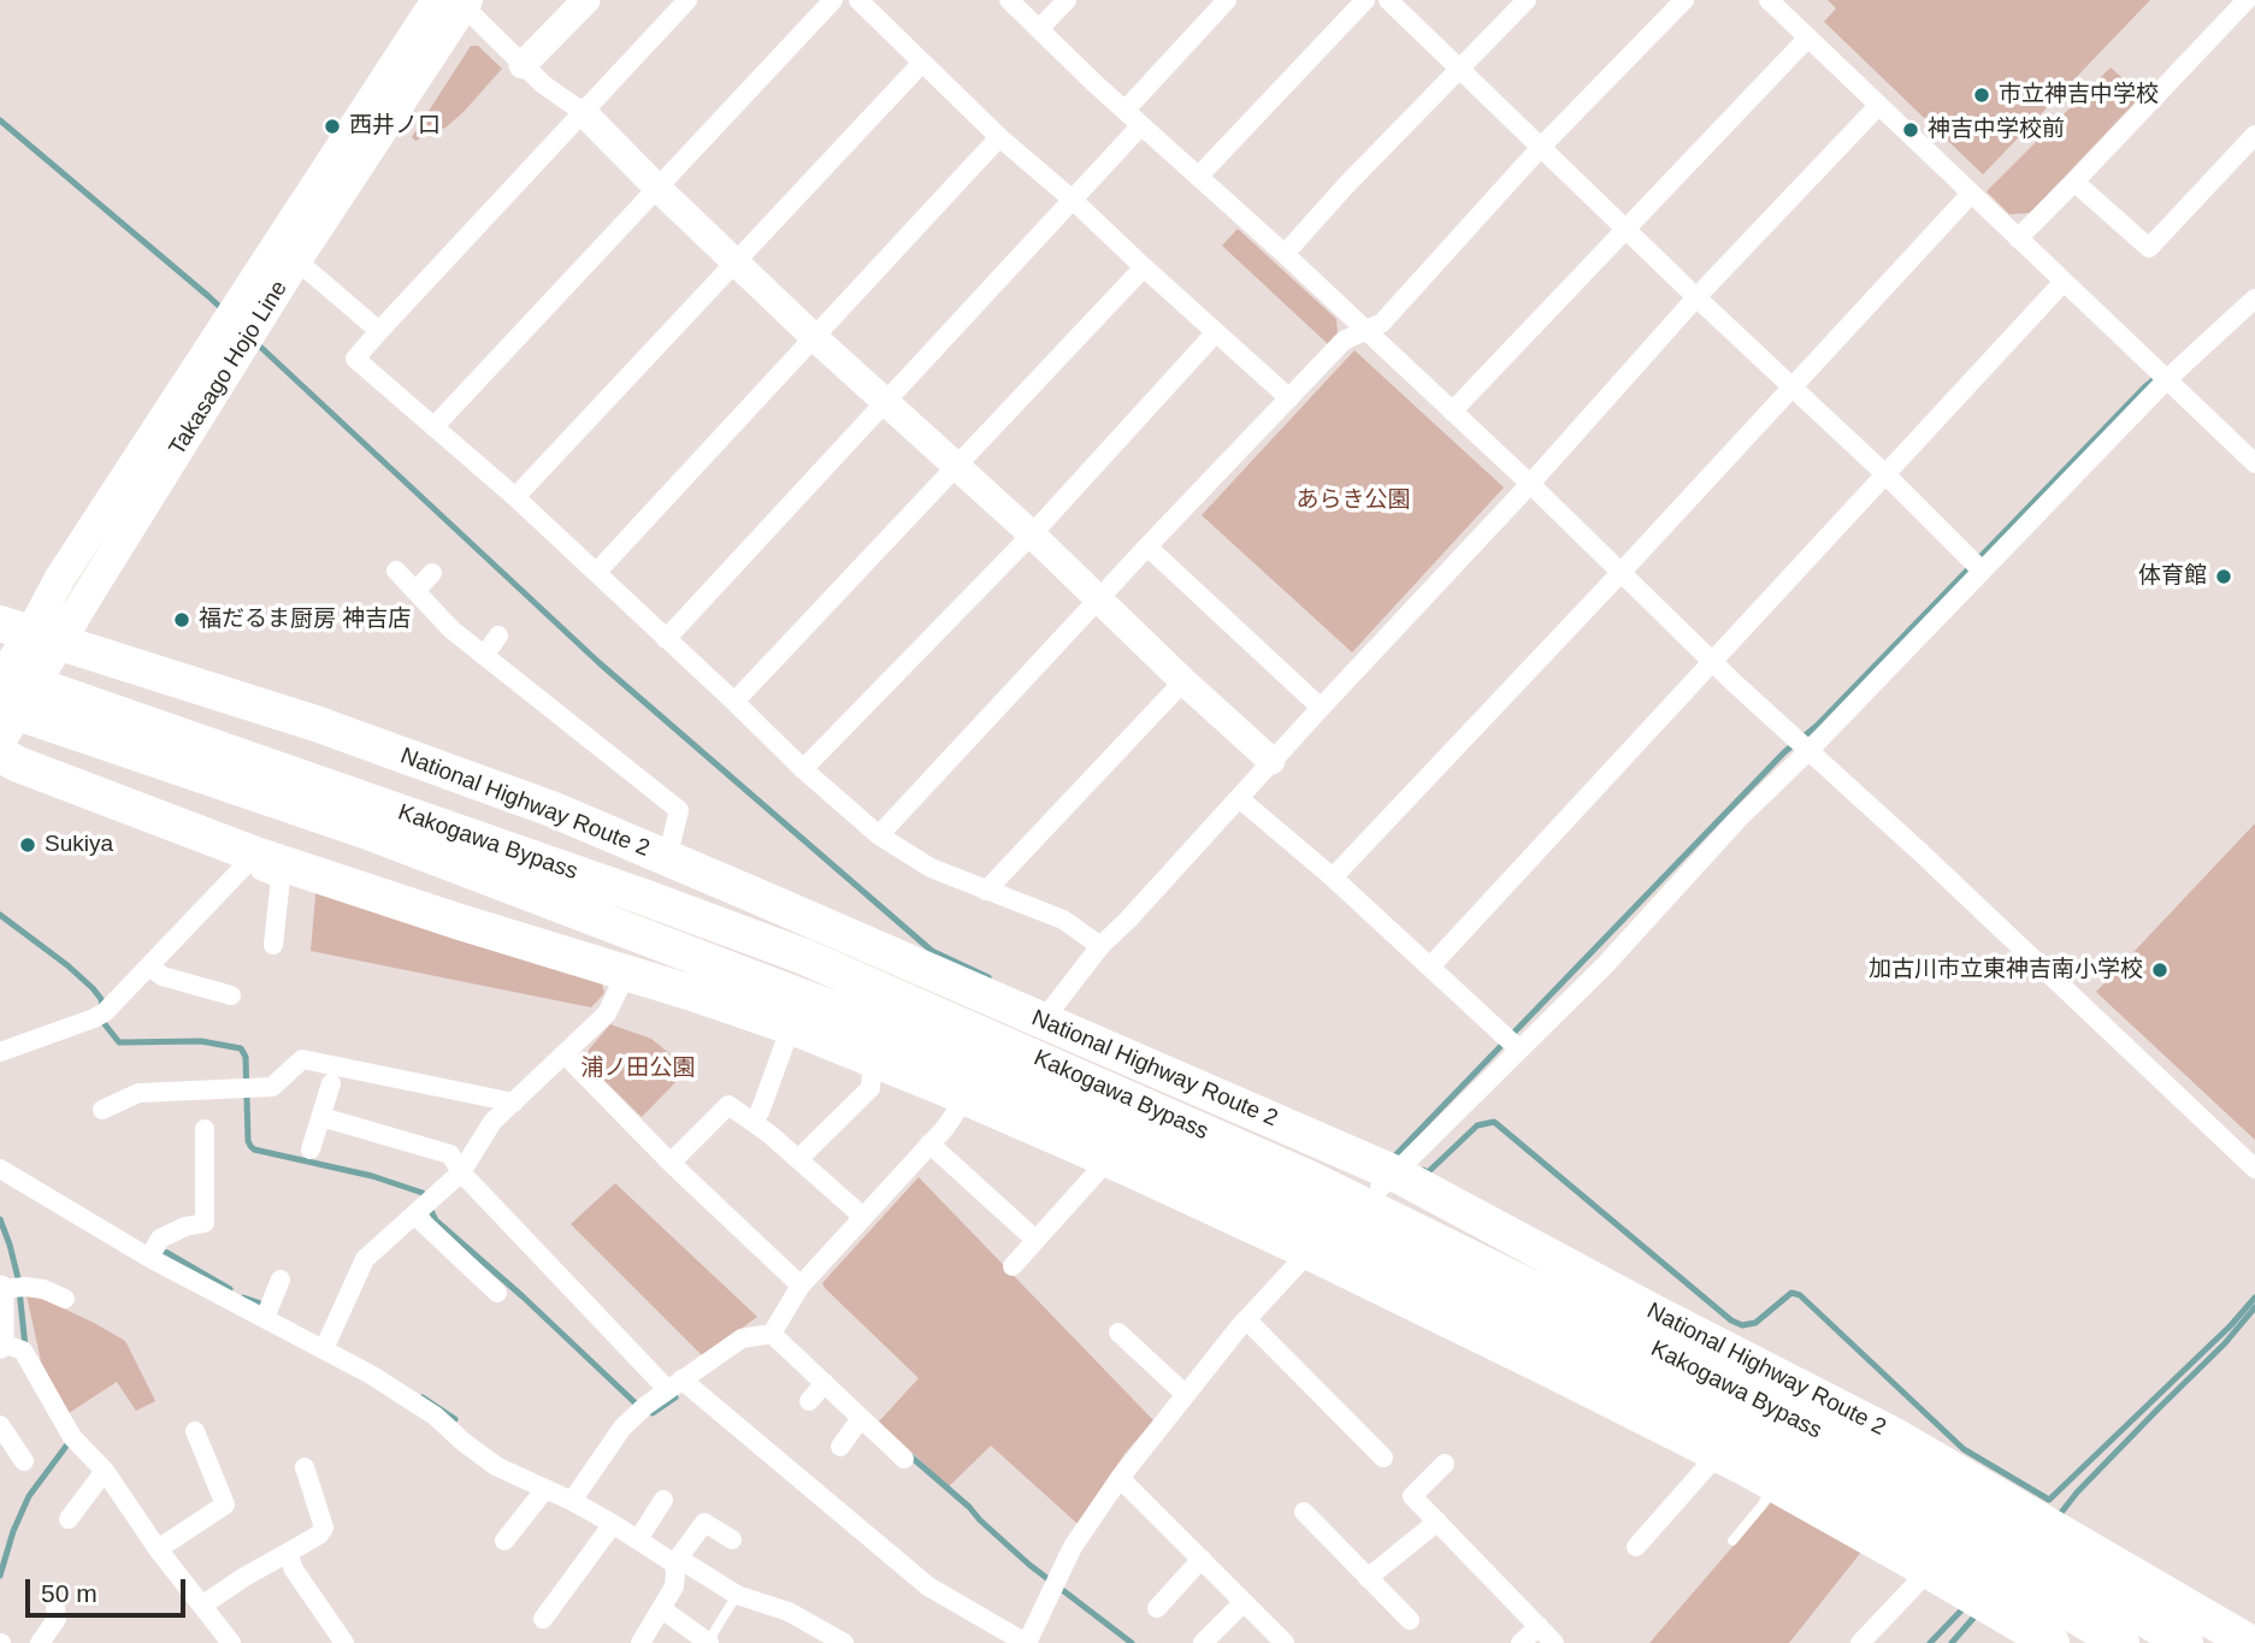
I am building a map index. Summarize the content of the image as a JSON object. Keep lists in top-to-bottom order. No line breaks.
{"streets":{"highway":["National Highway Route 2","Kakogawa Bypass"],"main road":["Takasago Hojo Line"]},"crossings":[["Takasago Hojo Line","National Highway Route 2"]],"parks":["あらき公園","浦ノ田公園"],"places":["市立神吉中学校","西井ノ口","神吉中学校前","体育館","福だるま厨房 神吉店","Sukiya","加古川市立東神吉南小学校"],"scale_bar":"50 m"}
